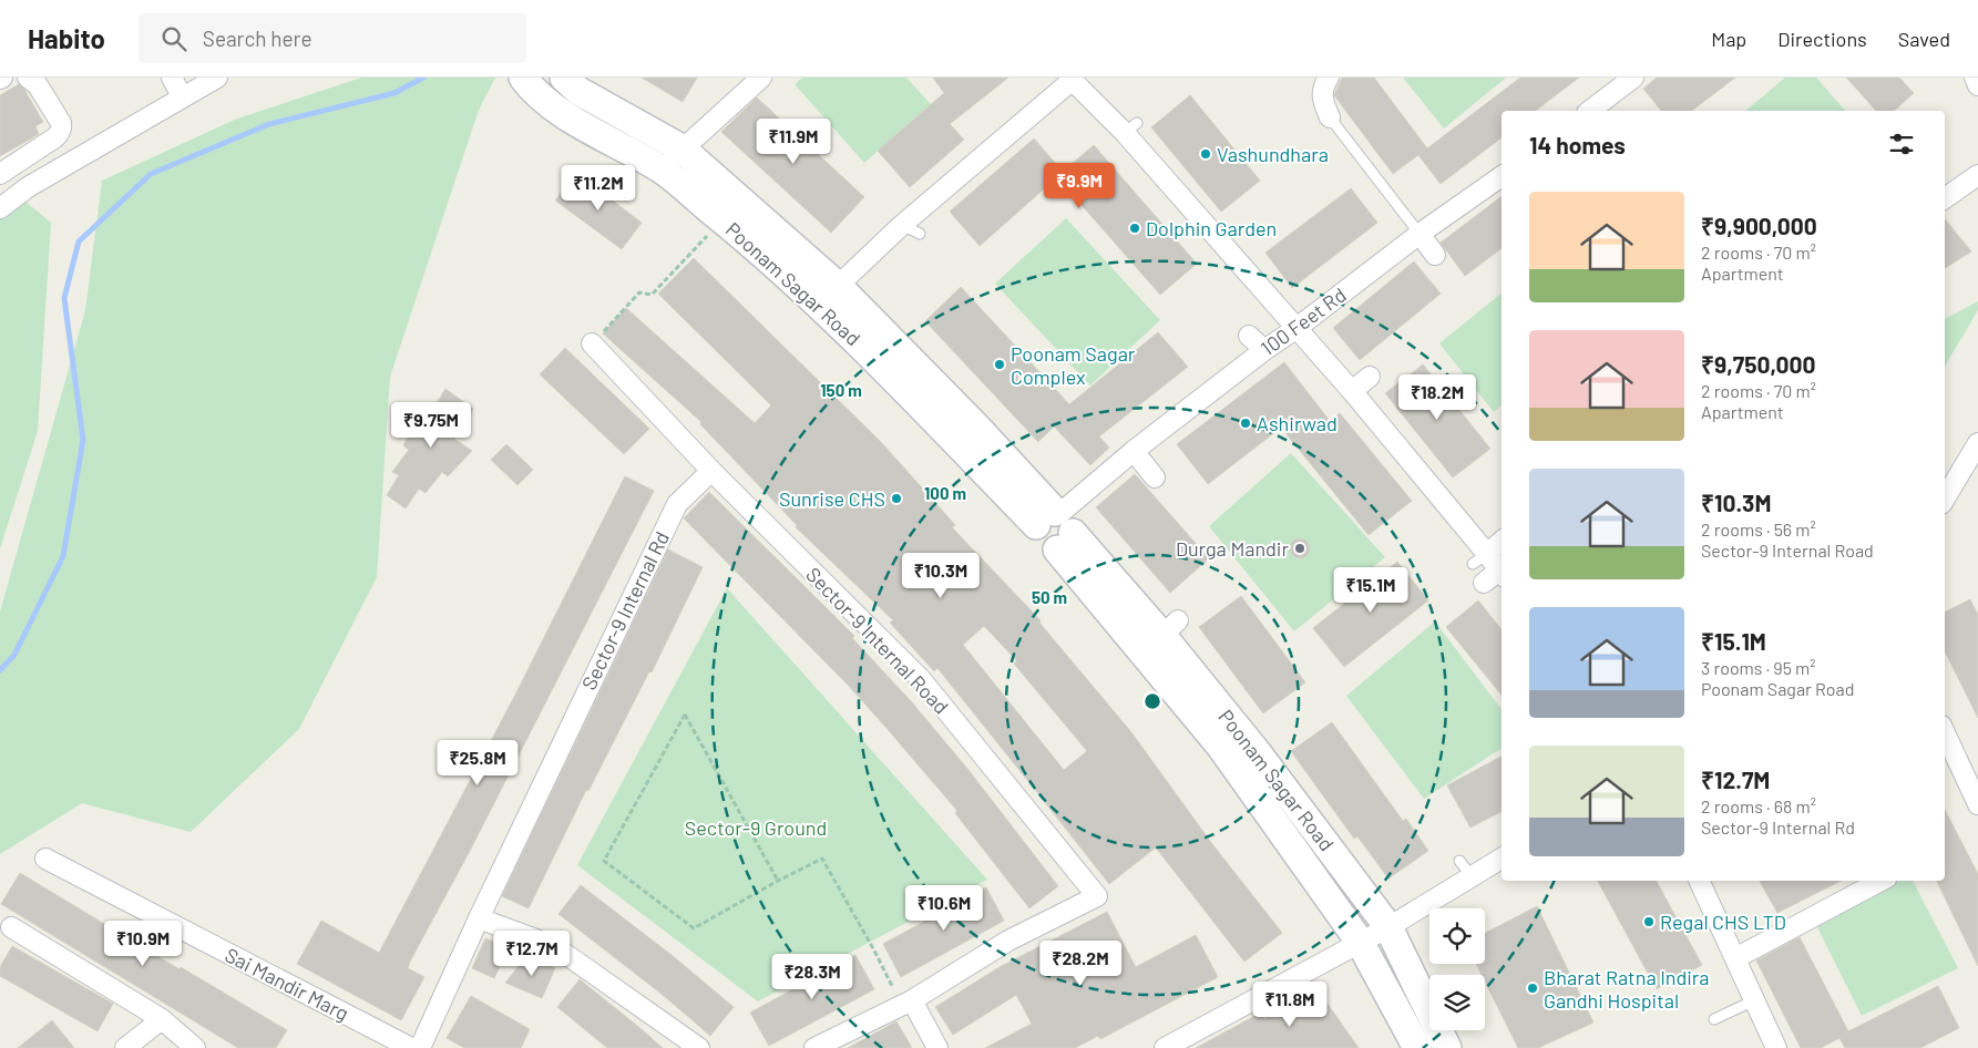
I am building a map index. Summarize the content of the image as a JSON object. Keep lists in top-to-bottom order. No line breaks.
{"streets":{"main road":["Poonam Sagar Road"],"street":["100 Feet Rd","Sector-9 Internal Rd","Sector-9 Internal Road","Sai Mandir Marg"]},"crossings":[["Poonam Sagar Road","100 Feet Rd"],["Sector-9 Internal Rd","Sector-9 Internal Road"]],"parks":["Sector-9 Ground"],"places":["Vashundhara","Dolphin Garden","Poonam Sagar Complex","Ashirwad","Sunrise CHS","Durga Mandir","Regal CHS LTD","Bharat Ratna Indira Gandhi Hospital"],"page":{"header":"Habito","search":"Search here","nav":["Map","Directions","Saved"],"heading":"14 homes","price":["₹11.9M","₹9.9M","₹11.2M","₹18.2M","₹9.75M","₹10.3M","₹15.1M","₹25.8M","₹10.6M","₹10.9M","₹12.7M","₹28.2M","₹28.3M","₹11.8M"],"list":[{"name":"₹9,900,000","note":"2 rooms · 70 m² · Apartment"},{"name":"₹9,750,000","note":"2 rooms · 70 m² · Apartment"},{"name":"₹10.3M","note":"2 rooms · 56 m² · Sector-9 Internal Road"},{"name":"₹15.1M","note":"3 rooms · 95 m² · Poonam Sagar Road"},{"name":"₹12.7M","note":"2 rooms · 68 m² · Sector-9 Internal Rd"}]},"rings":["150 m","100 m","50 m"]}
